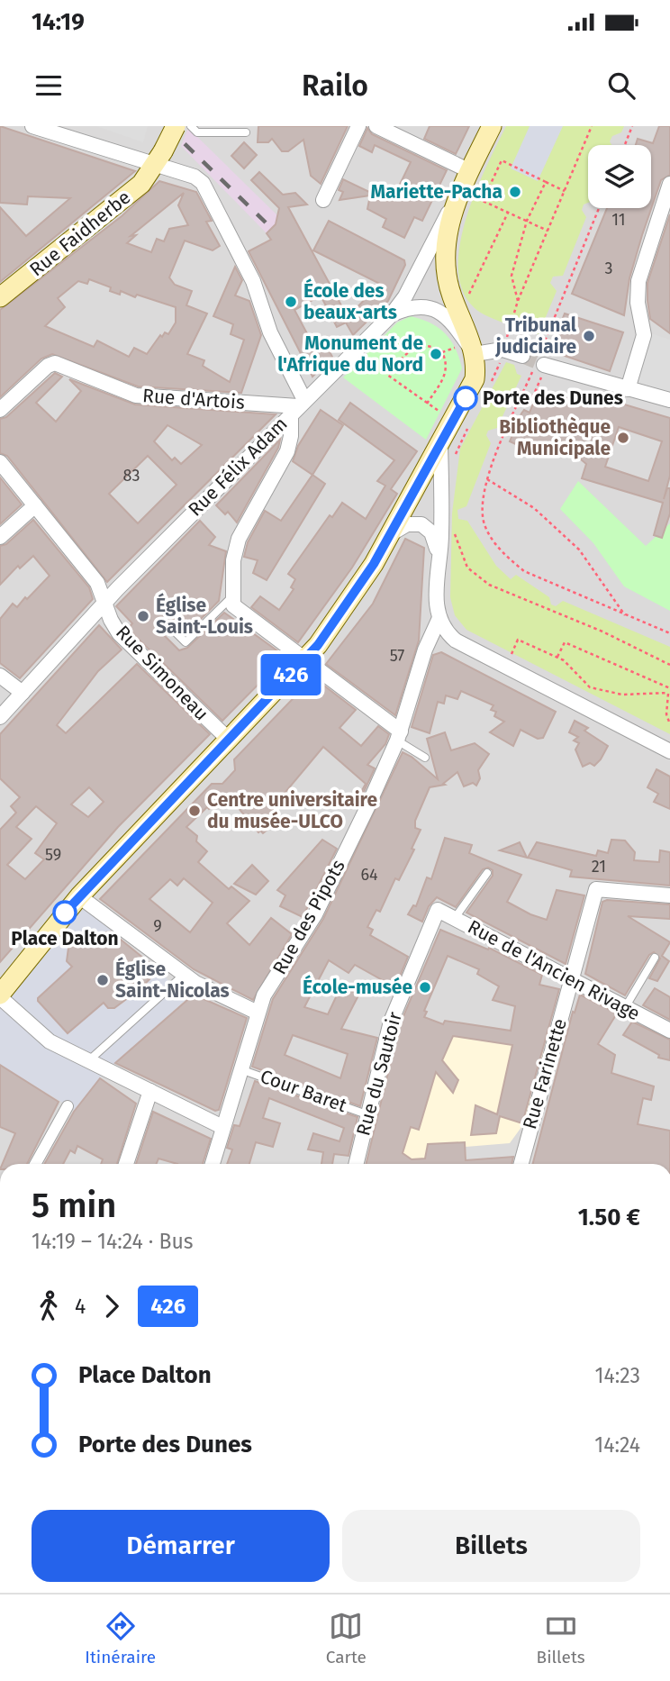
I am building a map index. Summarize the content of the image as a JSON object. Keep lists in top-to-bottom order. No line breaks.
{"streets":{"main road":["Rue Faidherbe"],"street":["Rue d'Artois","Rue Félix Adam","Rue Simoneau","Rue des Pipots","Rue de l'Ancien Rivage","Rue du Sautoir","Rue Farinette"],"lane":["Cour Baret"]},"crossings":[["Rue d'Artois","Rue Félix Adam"],["Rue Félix Adam","Rue Simoneau"],["Rue des Pipots","Cour Baret"],["Rue de l'Ancien Rivage","Rue du Sautoir"],["Rue de l'Ancien Rivage","Rue Farinette"],["Rue du Sautoir","Cour Baret"]],"places":["Mariette-Pacha","École des beaux-arts","Tribunal judiciaire","Monument de l'Afrique du Nord","Porte des Dunes","Bibliothèque Municipale","Église Saint-Louis","Centre universitaire du musée-ULCO","Place Dalton","Église Saint-Nicolas","École-musée"],"lines":["bus line 426"],"house_numbers":["11","3","83","57","59","21","64","9"],"page":{"status":"14:19","header":"Railo","on_map":"426","heading":["5 min","14:19 – 14:24 · Bus","1.50 €"],"legs":["4","426"],"list":[{"name":"Place Dalton","value":"14:23"},{"name":"Porte des Dunes","value":"14:24"}],"buttons":["Démarrer","Billets"],"tabs":["Itinéraire","Carte","Billets"]}}
